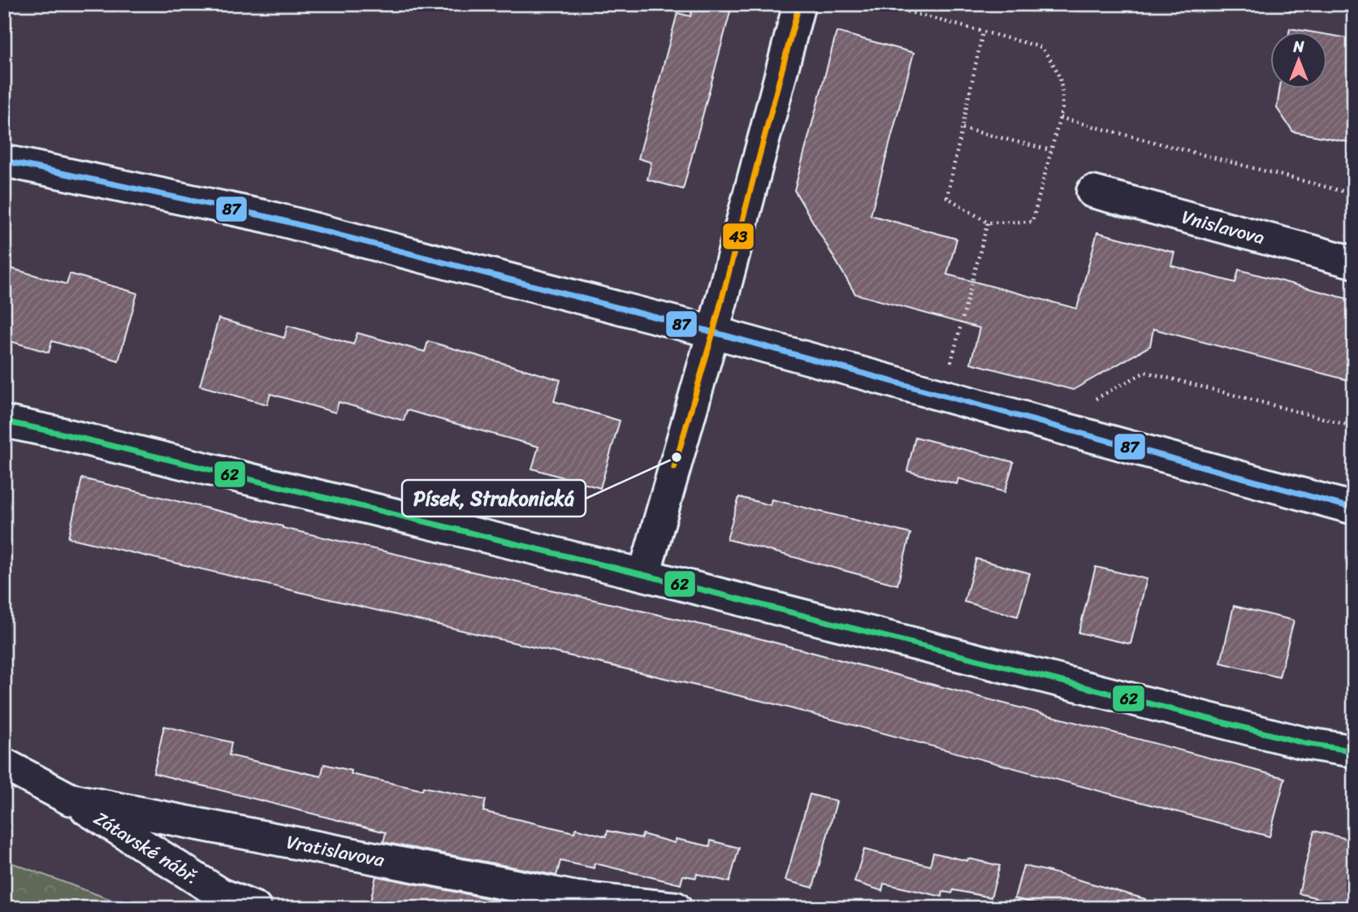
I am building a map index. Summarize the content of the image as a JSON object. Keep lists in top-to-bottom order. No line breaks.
{"streets":{"street":["Vnislavova","Zátavské nábř.","Vratislavova"]},"crossings":[["Zátavské nábř.","Vratislavova"]],"places":["Písek, Strakonická"],"lines":["transit line 43","transit line 87","transit line 62"],"north":"top"}
